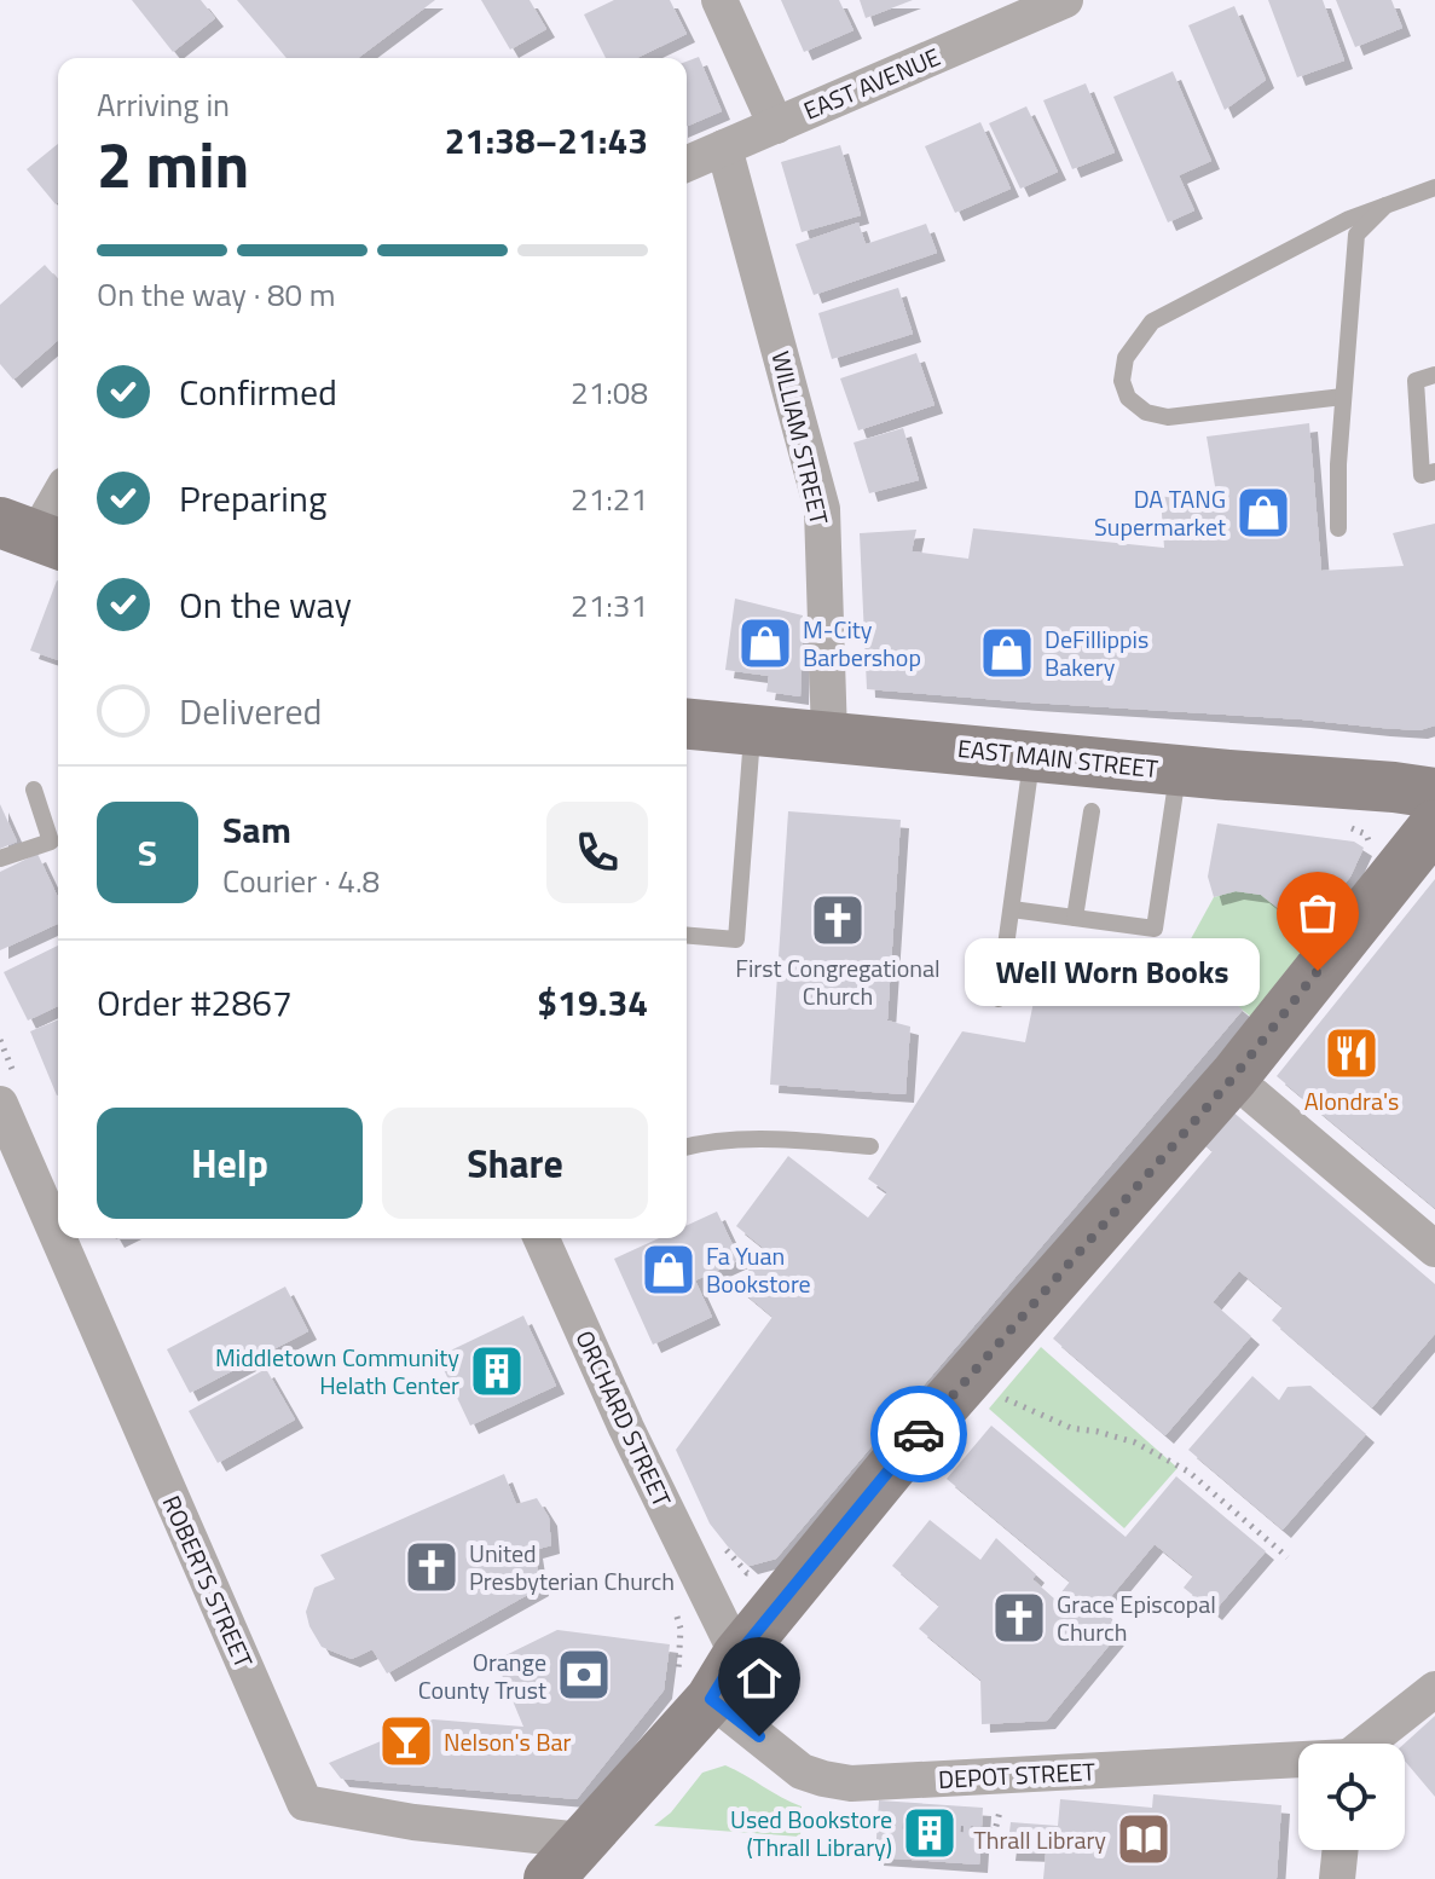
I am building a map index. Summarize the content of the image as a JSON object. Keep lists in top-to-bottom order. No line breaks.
{"streets":{"main road":["EAST MAIN STREET"],"street":["EAST AVENUE","WILLIAM STREET","ORCHARD STREET","ROBERTS STREET","DEPOT STREET"]},"crossings":[["EAST AVENUE","WILLIAM STREET"],["WILLIAM STREET","EAST MAIN STREET"]],"places":{"shop":["DA TANG Supermarket","M-City Barbershop","DeFillippis Bakery","Fa Yuan Bookstore"],"church":["First Congregational Church","United Presbyterian Church","Grace Episcopal Church"],"other":["Well Worn Books"],"restaurant":["Alondra's"],"building":["Middletown Community Helath Center","Used Bookstore (Thrall Library)"],"bank":["Orange County Trust"],"bar":["Nelson's Bar"],"library":["Thrall Library"]},"page":{"heading":["2 min","Arriving in","21:38–21:43"],"panel":["Sam","Courier · 4.8","Order #2867","$19.34"],"bar":"On the way · 80 m","list":[["Confirmed","21:08"],["Preparing","21:21"],["On the way","21:31"],"Delivered"],"round":"S","bubble":"Well Worn Books","buttons":["Help","Share"]}}
